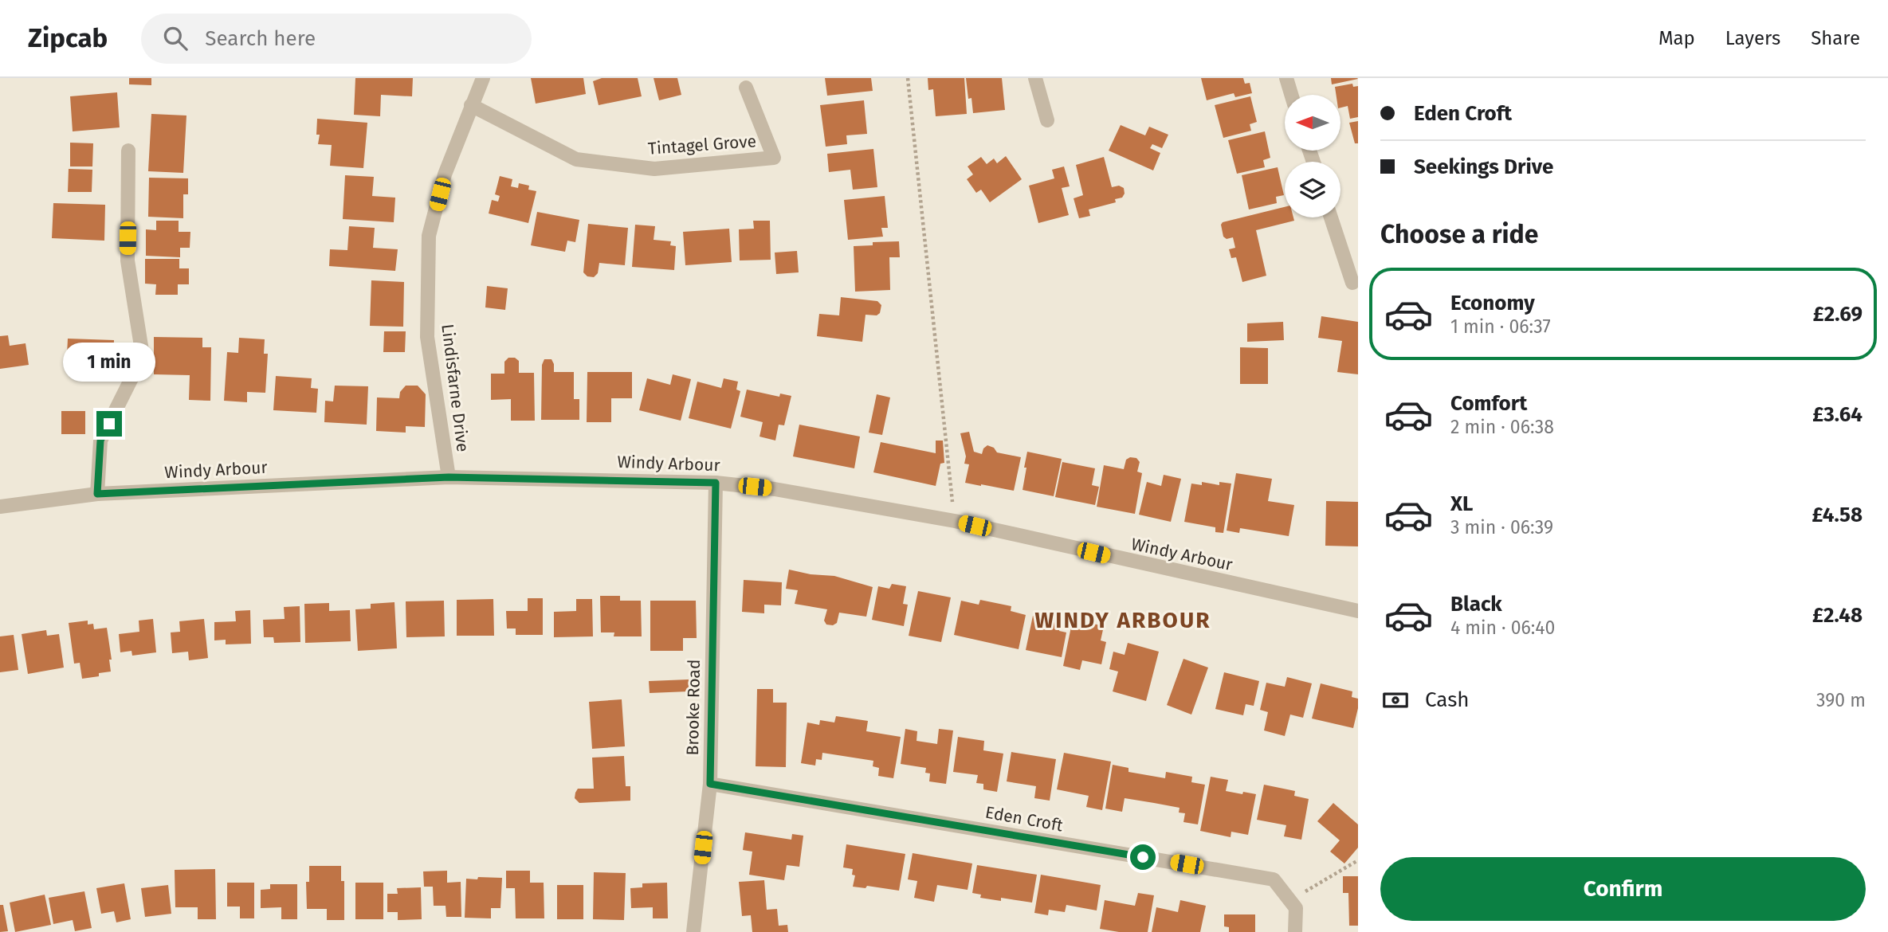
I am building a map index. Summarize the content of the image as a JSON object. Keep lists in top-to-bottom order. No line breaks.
{"streets":{"street":["Tintagel Grove","Lindisfarne Drive","Windy Arbour","Brooke Road","Eden Croft"]},"crossings":[["Tintagel Grove","Lindisfarne Drive"],["Lindisfarne Drive","Windy Arbour"],["Windy Arbour","Brooke Road"],["Brooke Road","Eden Croft"]],"districts":["WINDY ARBOUR"],"north":"left","page":{"header":"Zipcab","search":"Search here","nav":["Map","Layers","Share"],"banner":["Eden Croft","Seekings Drive"],"heading":"Choose a ride","list":[{"name":"Economy","note":"1 min · 06:37","value":"£2.69"},{"name":"Comfort","note":"2 min · 06:38","value":"£3.64"},{"name":"XL","note":"3 min · 06:39","value":"£4.58"},{"name":"Black","note":"4 min · 06:40","value":"£2.48"}],"bubble":"1 min","pay":["Cash","390 m"],"buttons":"Confirm"}}
